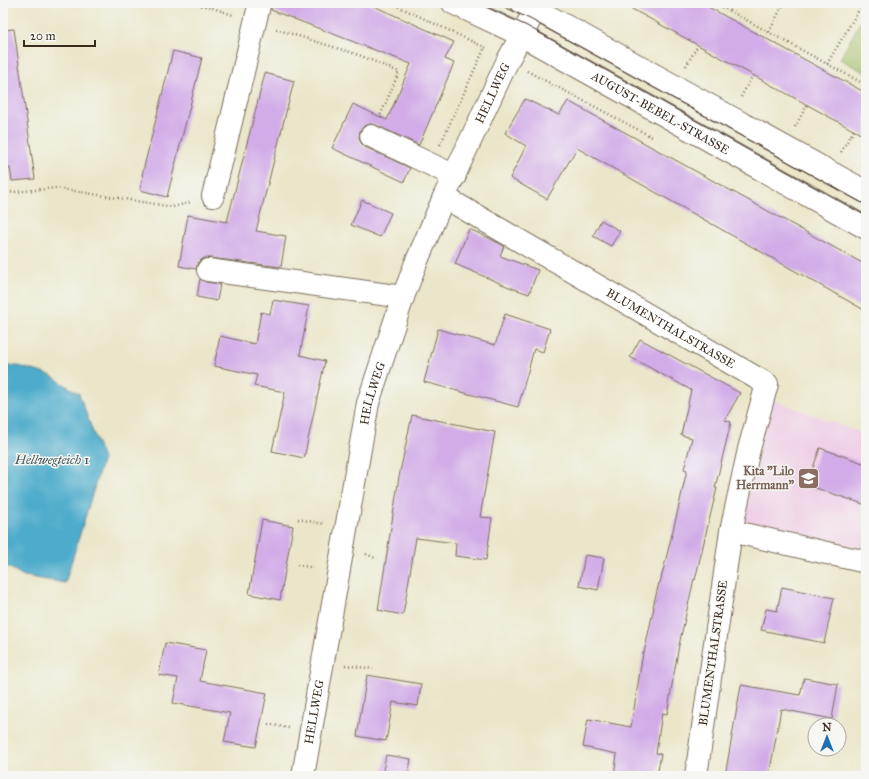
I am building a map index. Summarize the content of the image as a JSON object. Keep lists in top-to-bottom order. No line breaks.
{"streets":{"street":["HELLWEG","AUGUST-BEBEL-STRASSE","BLUMENTHALSTRASSE"]},"crossings":[["HELLWEG","AUGUST-BEBEL-STRASSE"],["HELLWEG","BLUMENTHALSTRASSE"]],"water":["Hellwegteich 1"],"places":{"school or university":["Kita \"Lilo Herrmann\""]},"scale_bar":"20 m","north":"top"}
